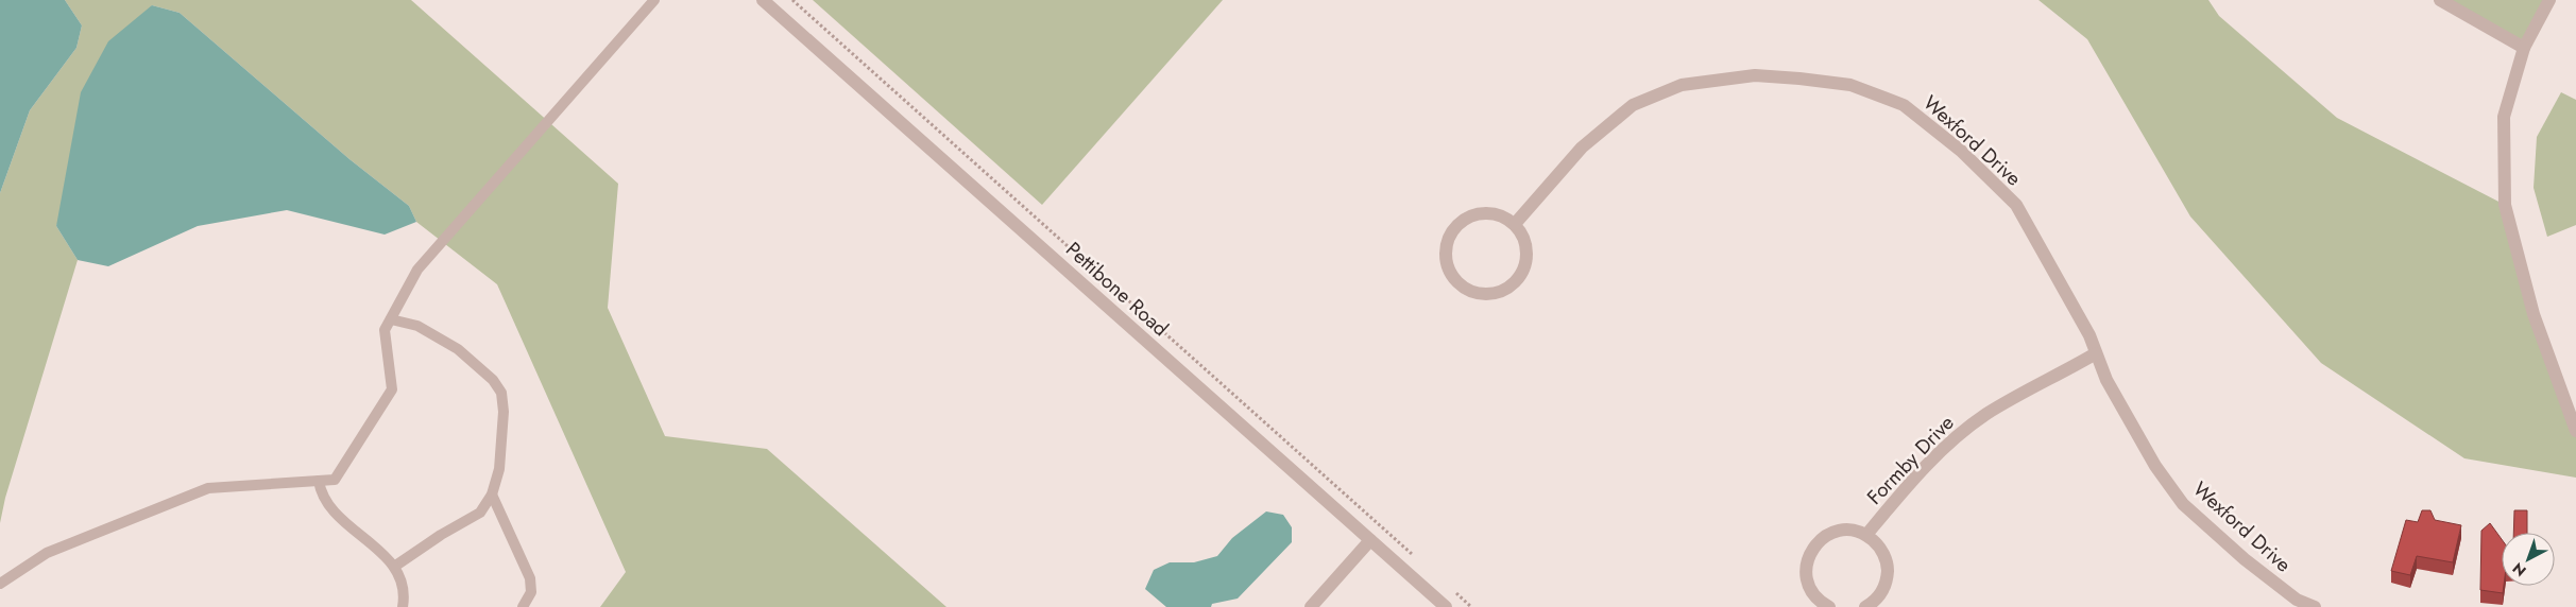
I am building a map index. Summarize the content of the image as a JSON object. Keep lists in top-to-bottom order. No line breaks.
{"streets":{"street":["Wexford Drive","Pettibone Road","Formby Drive"]},"crossings":[["Wexford Drive","Formby Drive"]],"north":"bottom left"}
